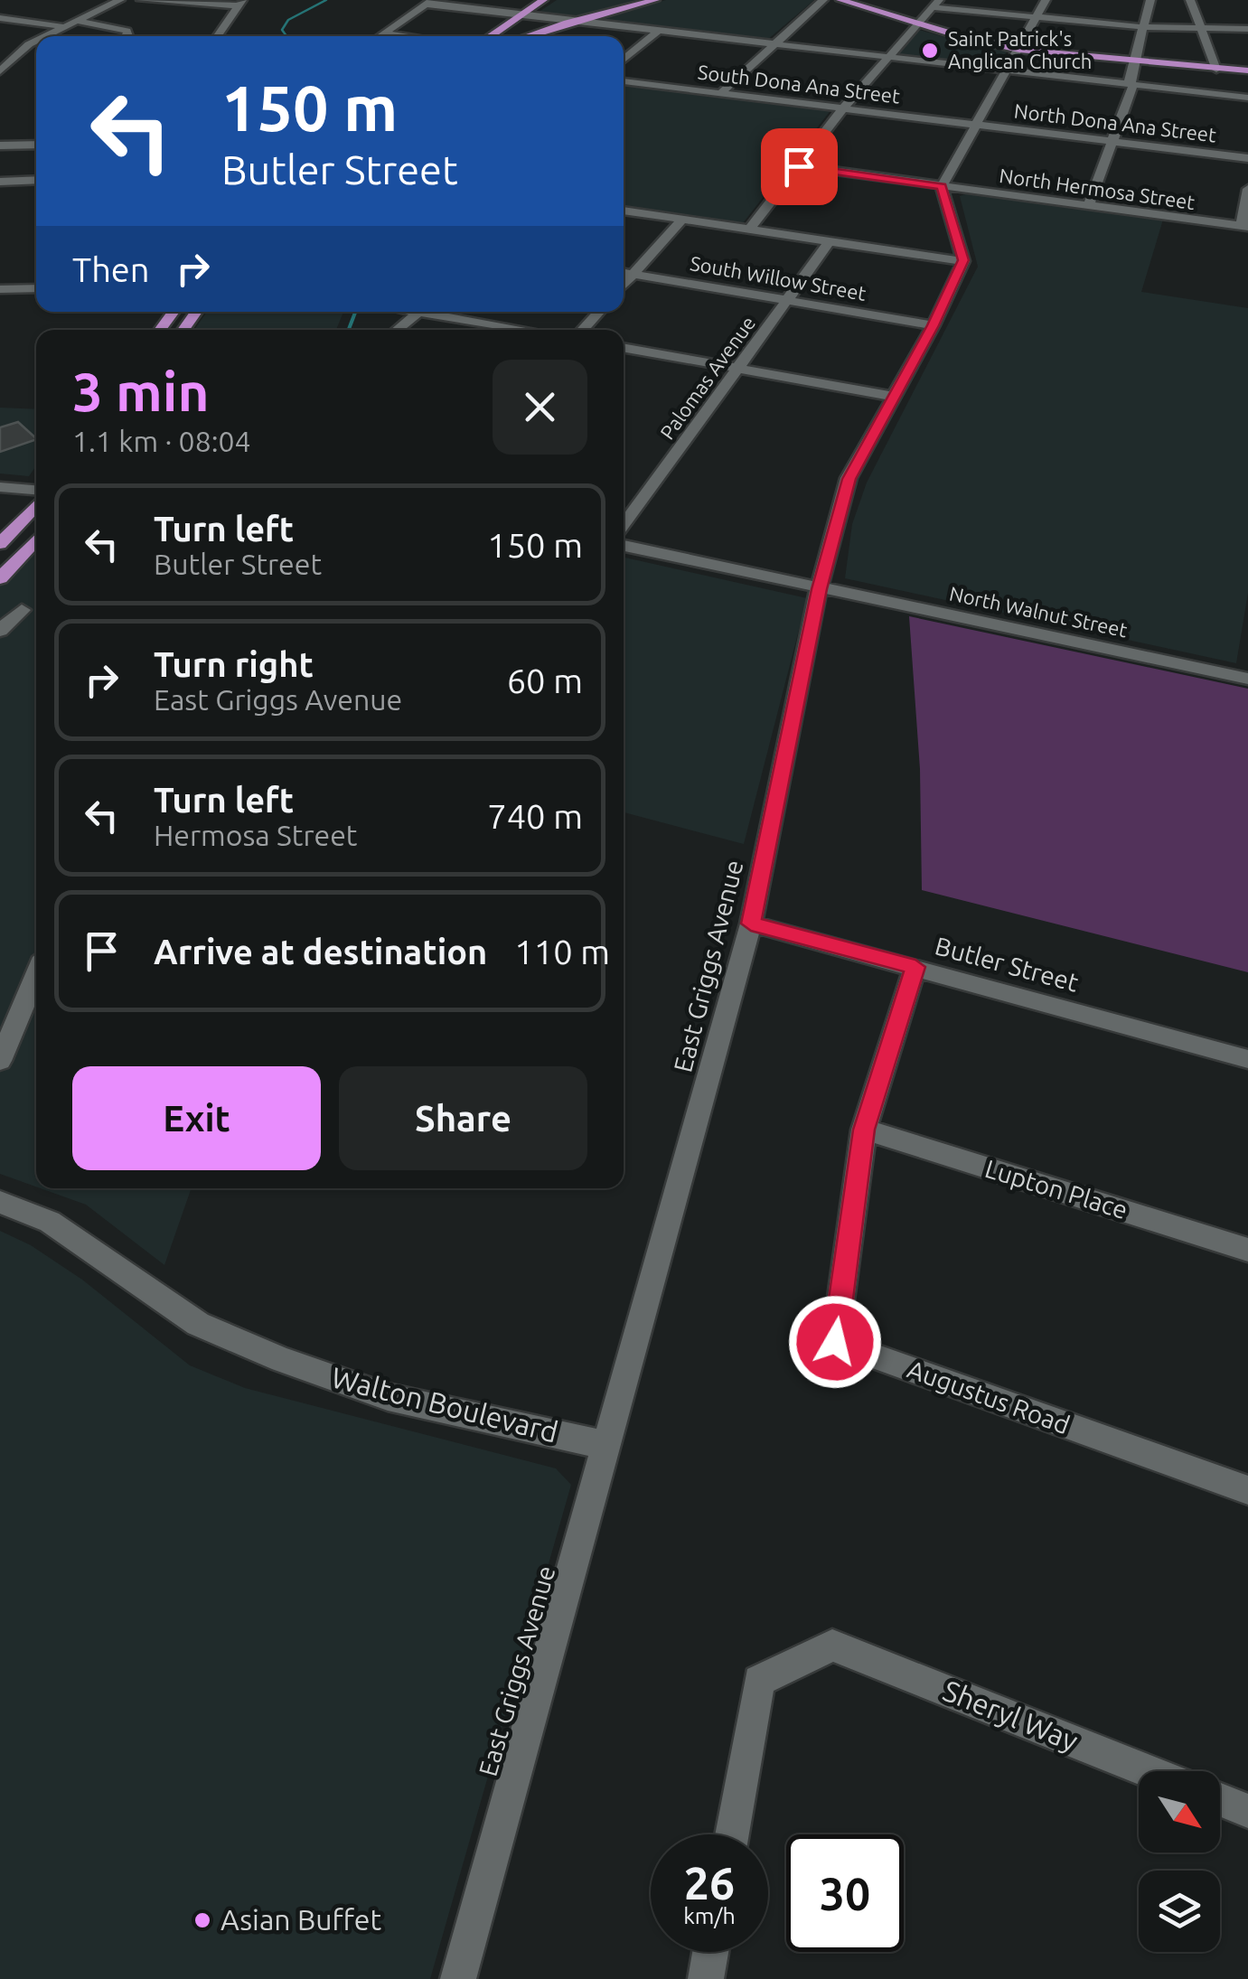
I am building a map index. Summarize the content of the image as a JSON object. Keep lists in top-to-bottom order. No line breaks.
{"streets":{"street":["South Dona Ana Street","North Dona Ana Street","North Hermosa Street","South Willow Street","Palomas Avenue","North Walnut Street","Butler Street","East Griggs Avenue","Lupton Place","Augustus Road","Walton Boulevard","Sheryl Way"]},"crossings":[["South Dona Ana Street","North Dona Ana Street"],["South Willow Street","Palomas Avenue"],["South Willow Street","East Griggs Avenue"],["North Walnut Street","East Griggs Avenue"],["Butler Street","East Griggs Avenue"],["Butler Street","Augustus Road"],["East Griggs Avenue","Walton Boulevard"],["Lupton Place","Augustus Road"]],"places":["Saint Patrick's Anglican Church","Asian Buffet"],"north":"bottom right","page":{"turn":["150 m","Butler Street"],"then":"Then","heading":["3 min","1.1 km · 08:04"],"list":[{"name":"Turn left","note":"Butler Street","value":"150 m"},{"name":"Turn right","note":"East Griggs Avenue","value":"60 m"},{"name":"Turn left","note":"Hermosa Street","value":"740 m"},{"name":"Arrive at destination","value":"110 m"}],"buttons":["Exit","Share"],"speed":"26 km/h","limit":"30"}}
